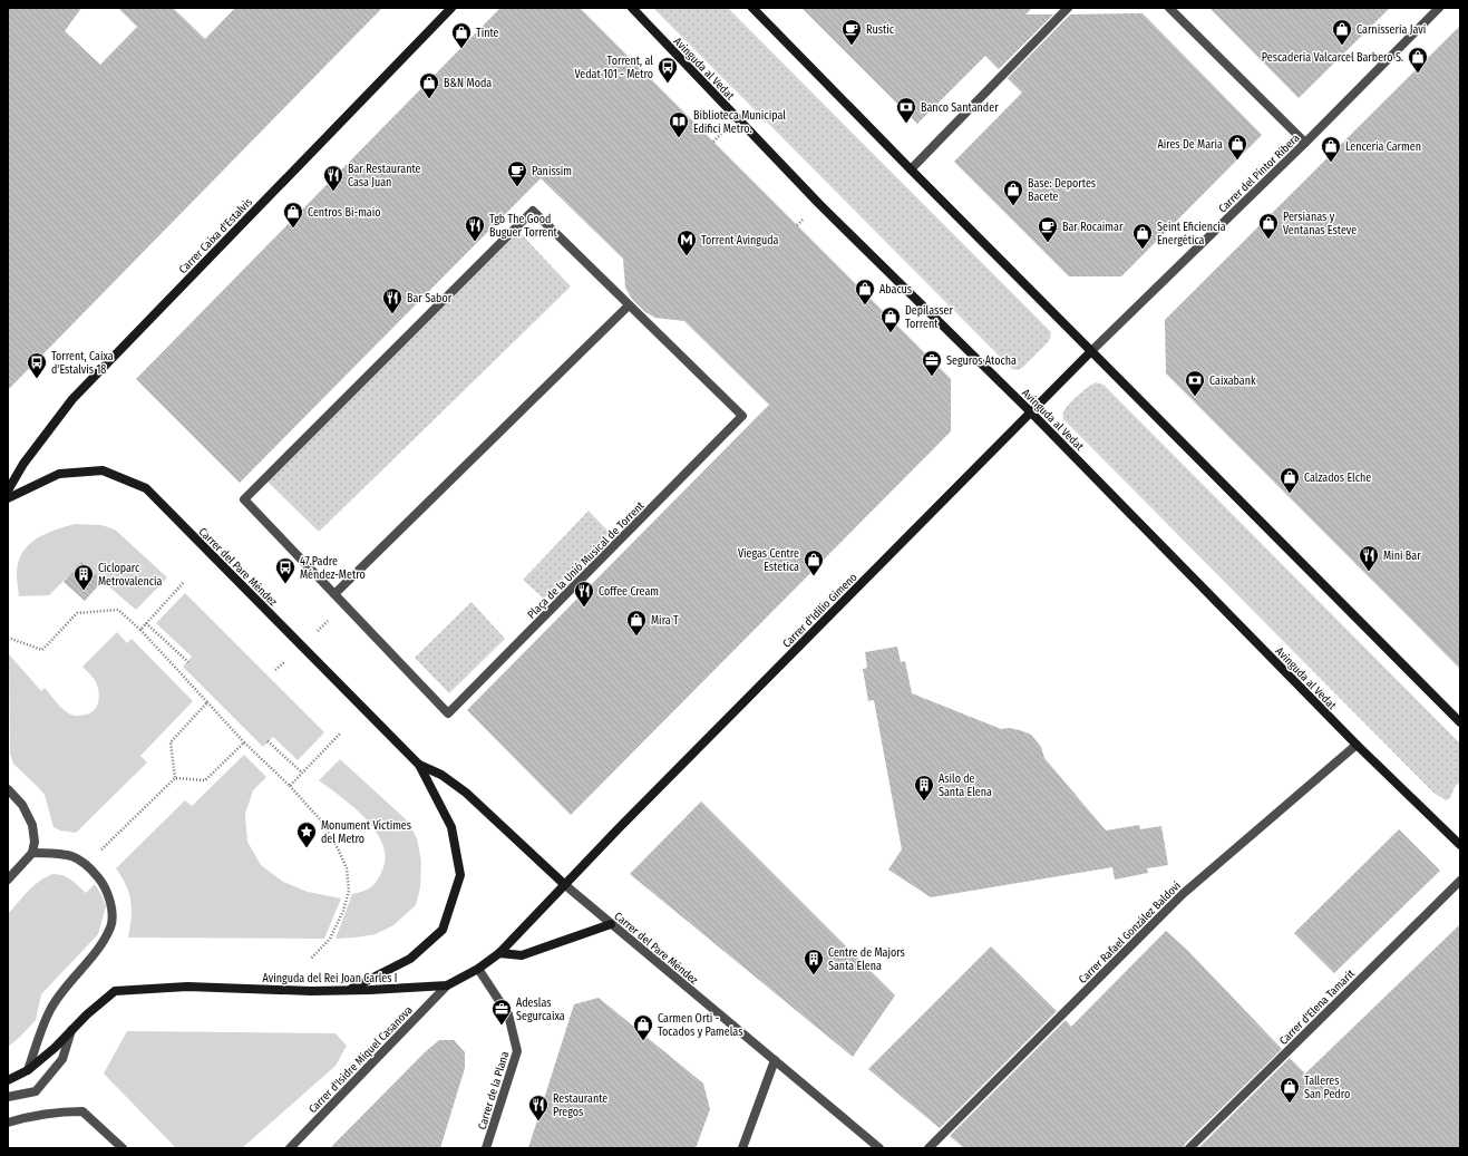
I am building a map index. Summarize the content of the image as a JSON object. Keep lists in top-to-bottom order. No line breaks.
{"streets":{"street":["Avinguda al Vedat","Carrer del Pintor Ribera","Carrer Caixa d'Estalvis","Plaça de la Unió Musical de Torrent","Carrer del Pare Méndez","Carrer d'Idilio Gimeno","Carrer Rafael González Baldoví","Avinguda del Rei Joan Carles I","Carrer d'Elena Tamarit","Carrer d'Isidre Miquel Casanova","Carrer de la Plana"]},"crossings":[["Avinguda al Vedat","Carrer d'Idilio Gimeno"],["Avinguda al Vedat","Carrer Rafael González Baldoví"],["Carrer del Pintor Ribera","Carrer d'Idilio Gimeno"],["Carrer del Pare Méndez","Carrer d'Idilio Gimeno"],["Carrer del Pare Méndez","Avinguda del Rei Joan Carles I"],["Carrer d'Idilio Gimeno","Avinguda del Rei Joan Carles I"],["Avinguda del Rei Joan Carles I","Carrer d'Isidre Miquel Casanova"],["Avinguda del Rei Joan Carles I","Carrer de la Plana"]],"places":{"cafe":["Rustic","Panissim","Bar Rocaimar"],"shop":["Carnisseria Javi","Tinte","Pescaderia Valcarcel Barbero S.","B&N Moda","Aires De Maria","Lenceria Carmen","Base: Deportes Bacete","Centros Bi-maio","Persianas y Ventanas Esteve","Seint Eficiencia Energética","Abacus","Depilasser Torrent","Calzados Elche","Viegas Centre Estetica","Mira T","Carmen Orti - Tocados y Pamelas","Talleres San Pedro"],"bus stop":["Torrent, al Vedat 101 - Metro","Torrent, Caixa d'Estalvis 18","47.Padre Méndez-Metro"],"bank":["Banco Santander","Caixabank"],"library":["Biblioteca Municipal Edifici Metro."],"restaurant":["Bar Restaurante Casa Juan","Tgb The Good Buguer Torrent","Bar Sabor","Mini Bar","Coffee Cream","Restaurante Pregos"],"metro station":["Torrent Avinguda"],"office":["Seguros Atocha","Adeslas Segurcaixa"],"building":["Cicloparc Metrovalencia","Asilo de Santa Elena","Centre de Majors Santa Elena"],"place":["Monument Víctimes del Metro"]}}
